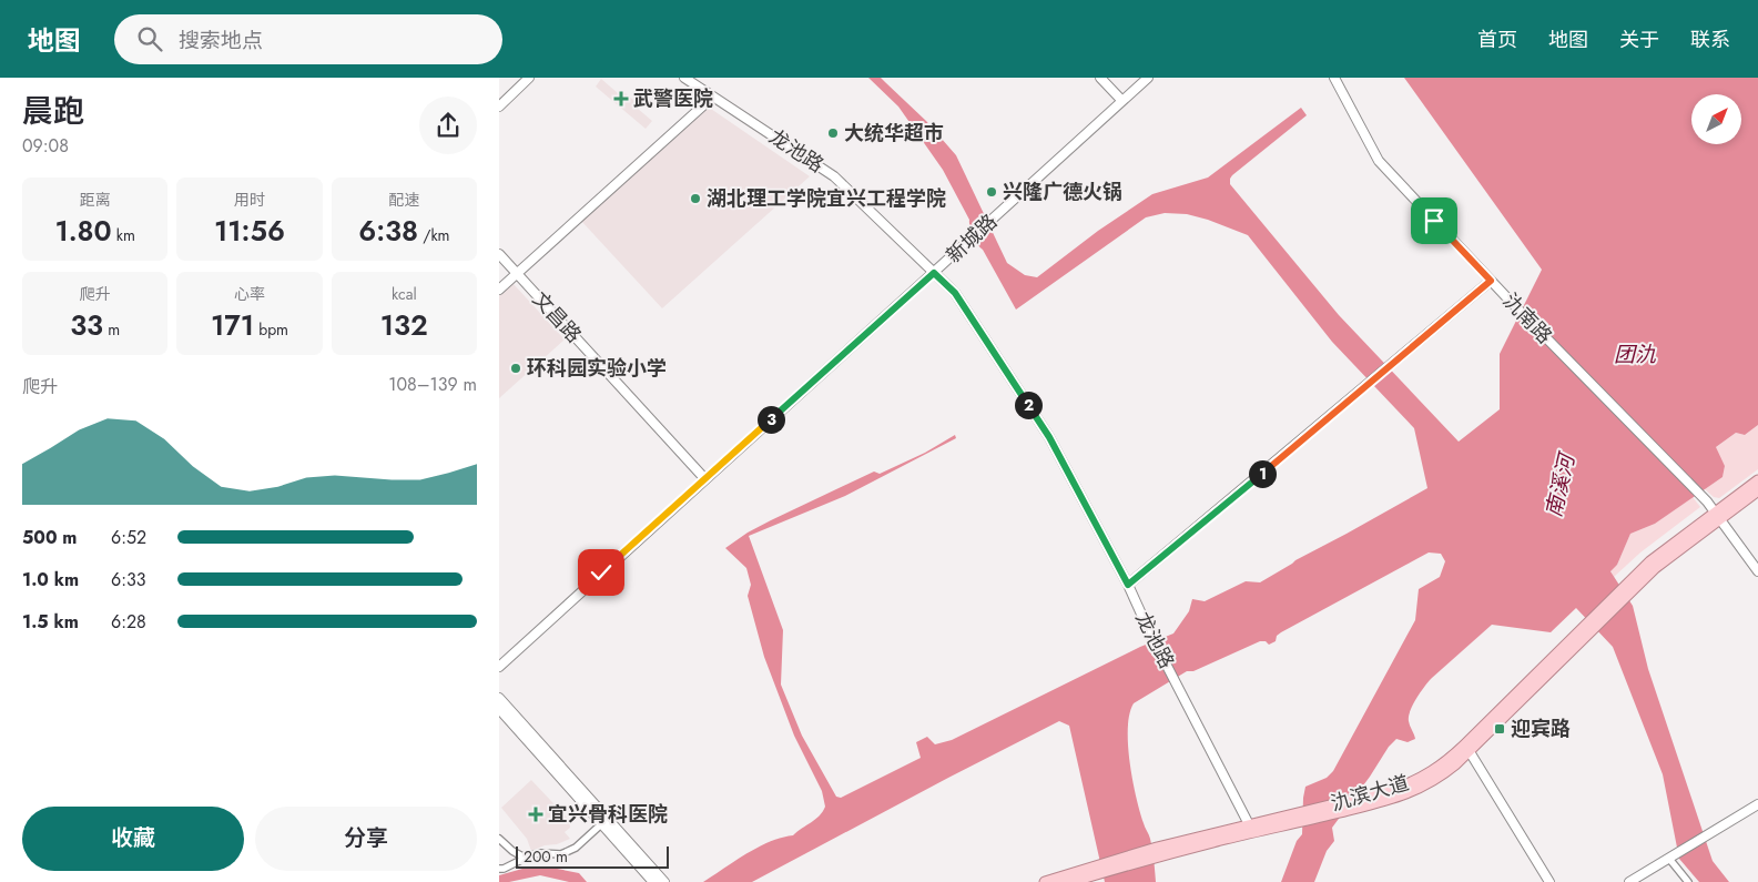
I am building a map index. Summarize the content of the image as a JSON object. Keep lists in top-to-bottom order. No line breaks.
{"streets":{"main road":["氿滨大道"],"street":["龙池路","新城路","文昌路","氿南路"]},"crossings":[["龙池路","新城路"],["龙池路","氿滨大道"],["新城路","文昌路"],["氿南路","氿滨大道"]],"water":["团氿","南溪河"],"places":{"health":["武警医院","宜兴骨科医院"],"other":["大统华超市","兴隆广德火锅","湖北理工学院宜兴工程学院","环科园实验小学"],"transit":["迎宾路"]},"scale_bar":"200 m","north":"top right","page":{"header":"地图","search":"搜索地点","nav":["首页","地图","关于","联系"],"heading":["晨跑","09:08"],"stats":[["距离","1.80 km"],["用时","11:56"],["配速","6:38 /km"],["爬升","33 m"],["心率","171 bpm"],["kcal","132"]],"chart":["爬升","108–139 m"],"pins":["2","3","1"],"list":[{"name":"500 m","note":"6:52"},{"name":"1.0 km","note":"6:33"},{"name":"1.5 km","note":"6:28"}],"buttons":["收藏","分享"],"scale":"200 m"}}
